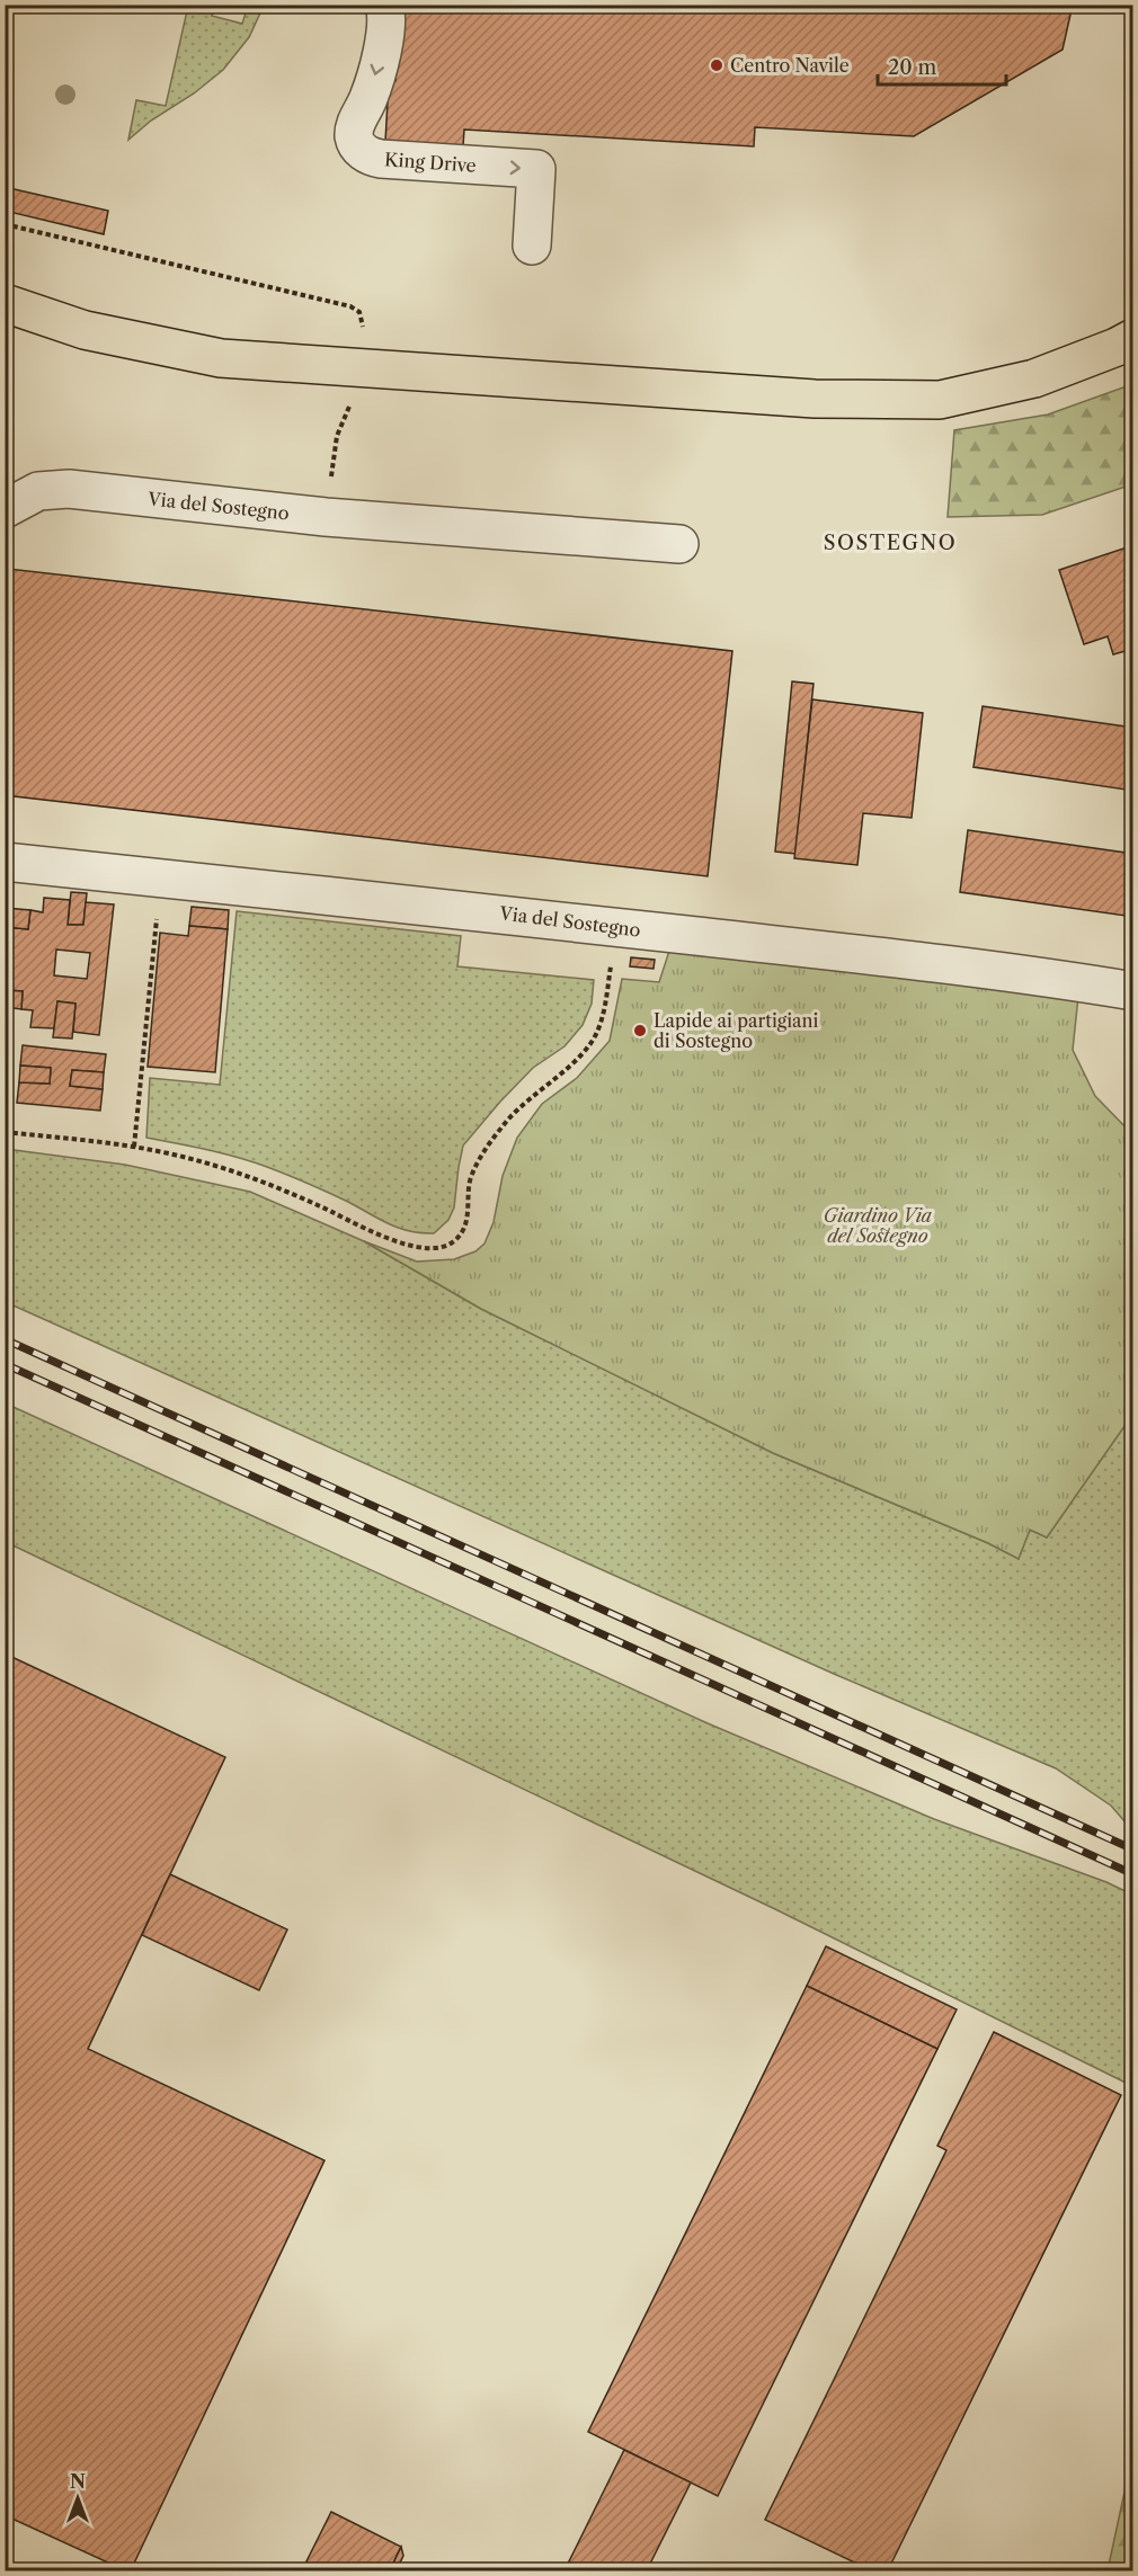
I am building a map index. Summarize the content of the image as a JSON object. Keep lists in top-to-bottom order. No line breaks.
{"streets":{"street":["King Drive","Via del Sostegno"]},"districts":["SOSTEGNO"],"parks":["Giardino Via del Sostegno"],"places":["Centro Navile","Lapide ai partigiani di Sostegno"],"scale_bar":"20 m","north":"top"}
